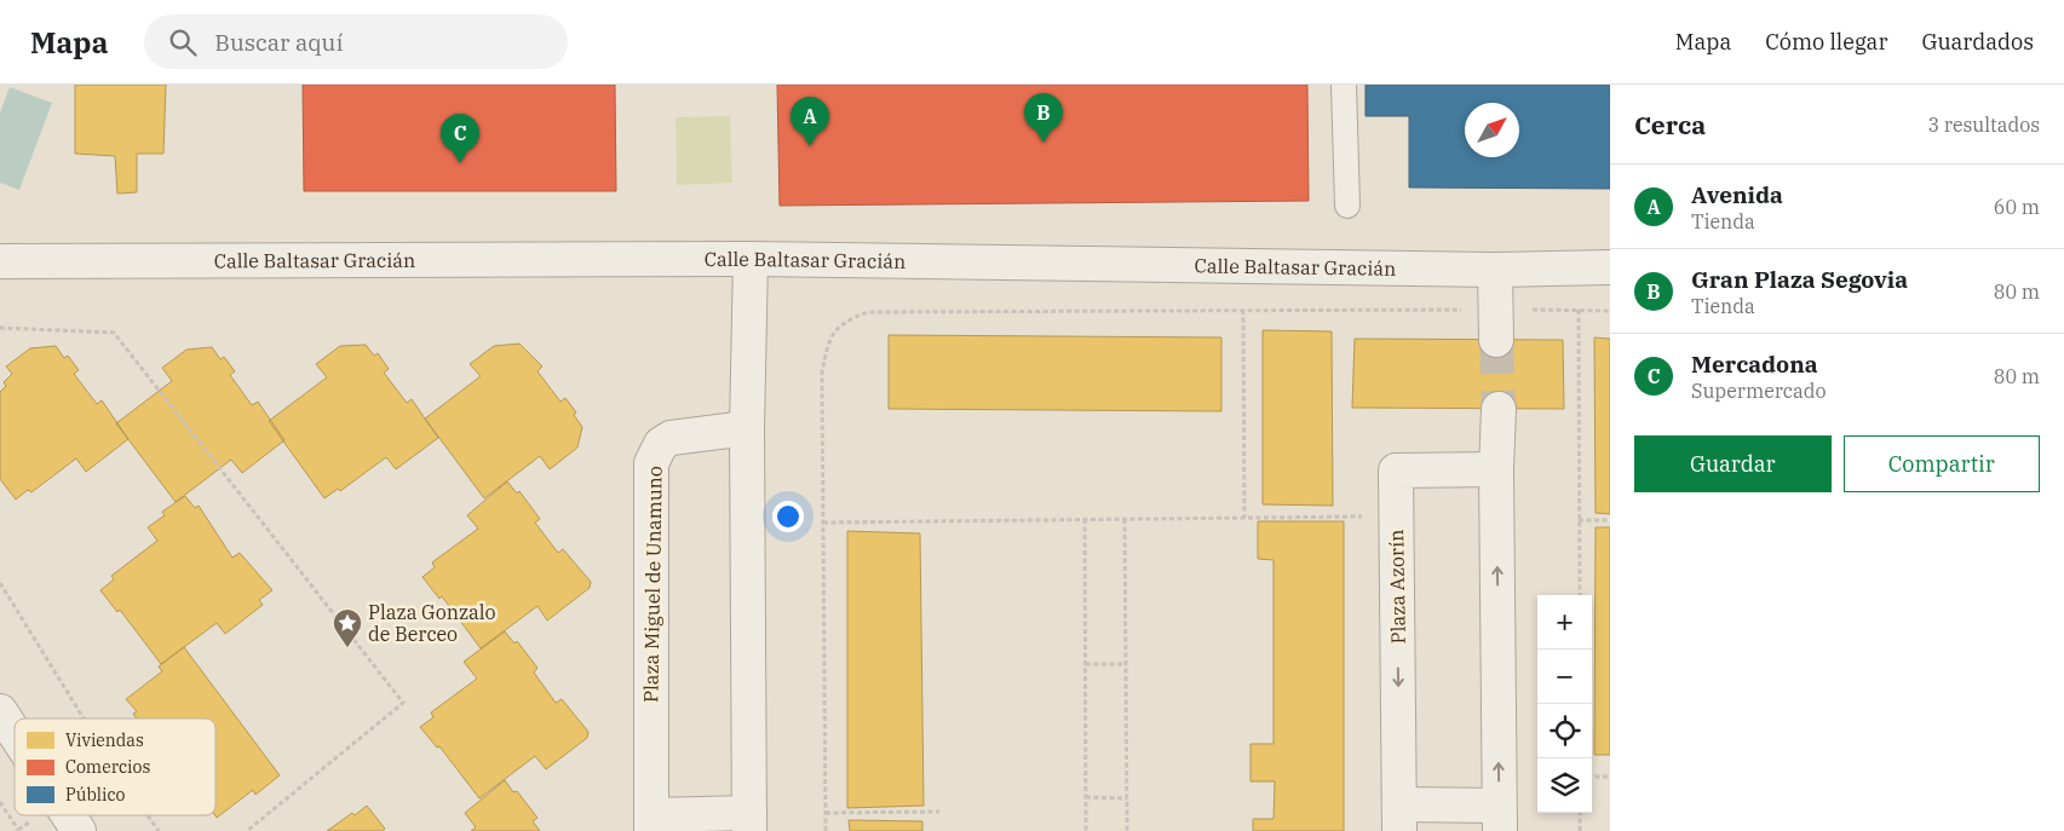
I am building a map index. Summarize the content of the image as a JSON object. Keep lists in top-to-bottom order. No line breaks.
{"streets":{"street":["Calle Baltasar Gracián","Plaza Miguel de Unamuno","Plaza Azorín"]},"crossings":[["Calle Baltasar Gracián","Plaza Miguel de Unamuno"]],"places":{"place":["Plaza Gonzalo de Berceo"]},"legend":["Viviendas","Comercios","Público"],"north":"top right","page":{"header":"Mapa","search":"Buscar aquí","nav":["Mapa","Cómo llegar","Guardados"],"heading":["Cerca","3 resultados"],"pins":["B","A","C"],"list":[{"mark":"A","name":"Avenida","note":"Tienda","value":"60 m"},{"mark":"B","name":"Gran Plaza Segovia","note":"Tienda","value":"80 m"},{"mark":"C","name":"Mercadona","note":"Supermercado","value":"80 m"}],"buttons":["Guardar","Compartir"],"map_buttons":["+","−"]}}
